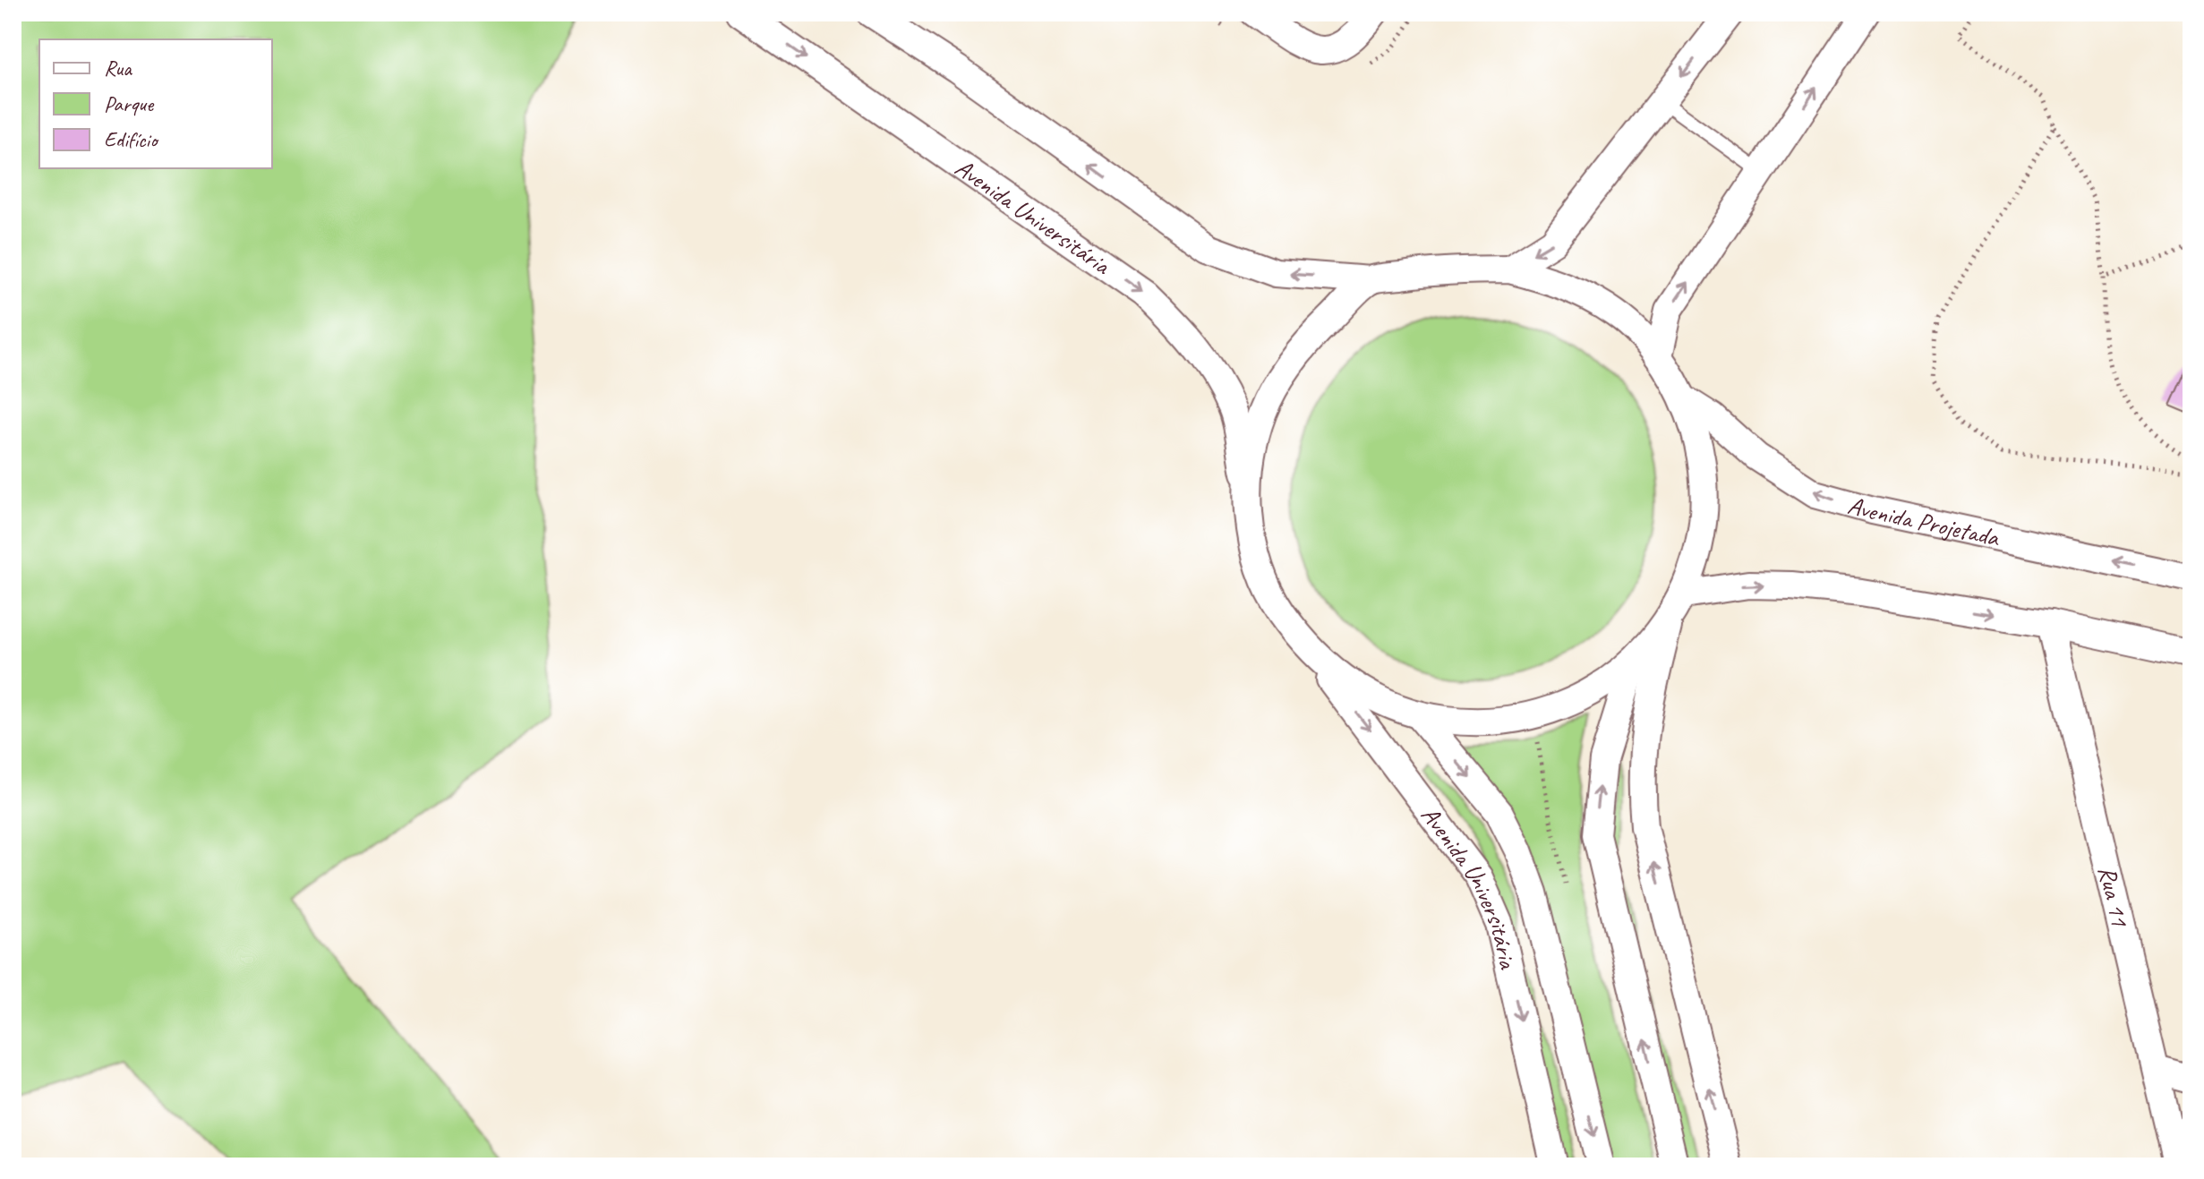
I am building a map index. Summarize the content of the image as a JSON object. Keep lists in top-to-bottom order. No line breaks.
{"streets":{"street":["Avenida Universitária","Avenida Projetada","Rua 11"]},"crossings":[["Avenida Universitária","Avenida Projetada"]],"legend":["Rua","Parque","Edifício"]}
